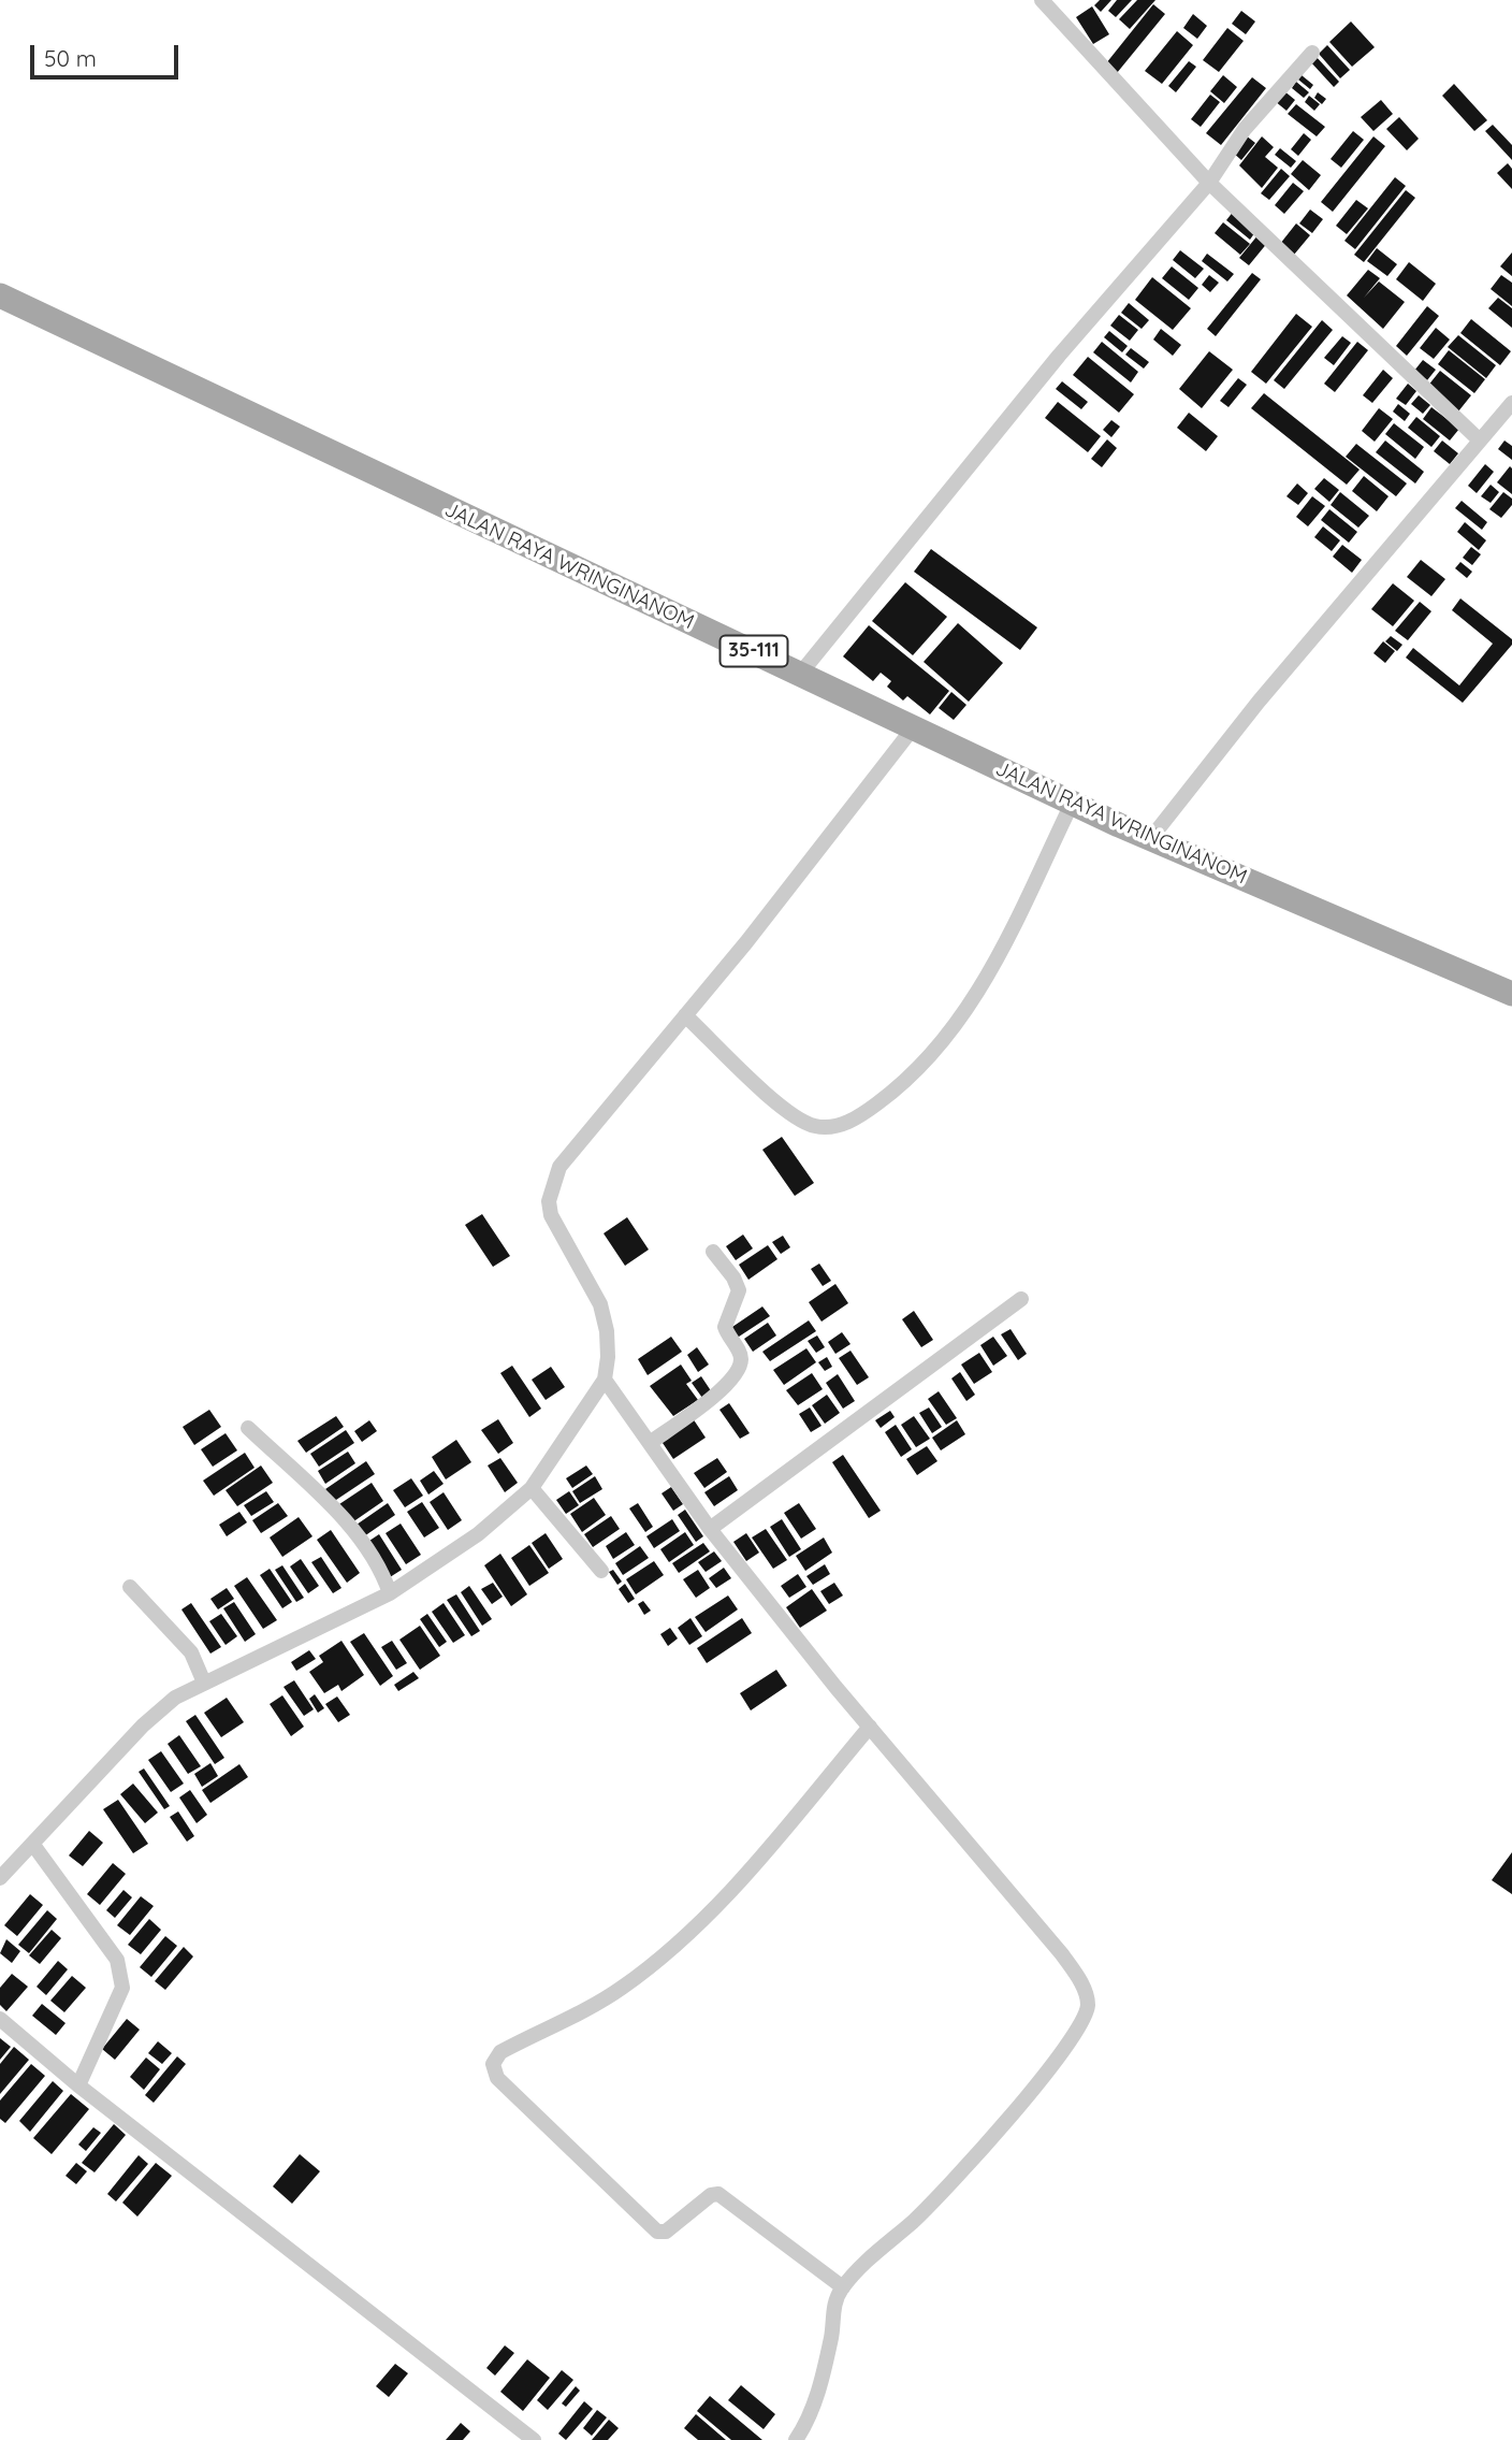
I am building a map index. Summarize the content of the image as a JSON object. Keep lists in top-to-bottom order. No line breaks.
{"streets":{"main road":["JALAN RAYA WRINGINANOM","35-111"]},"scale_bar":"50 m"}
